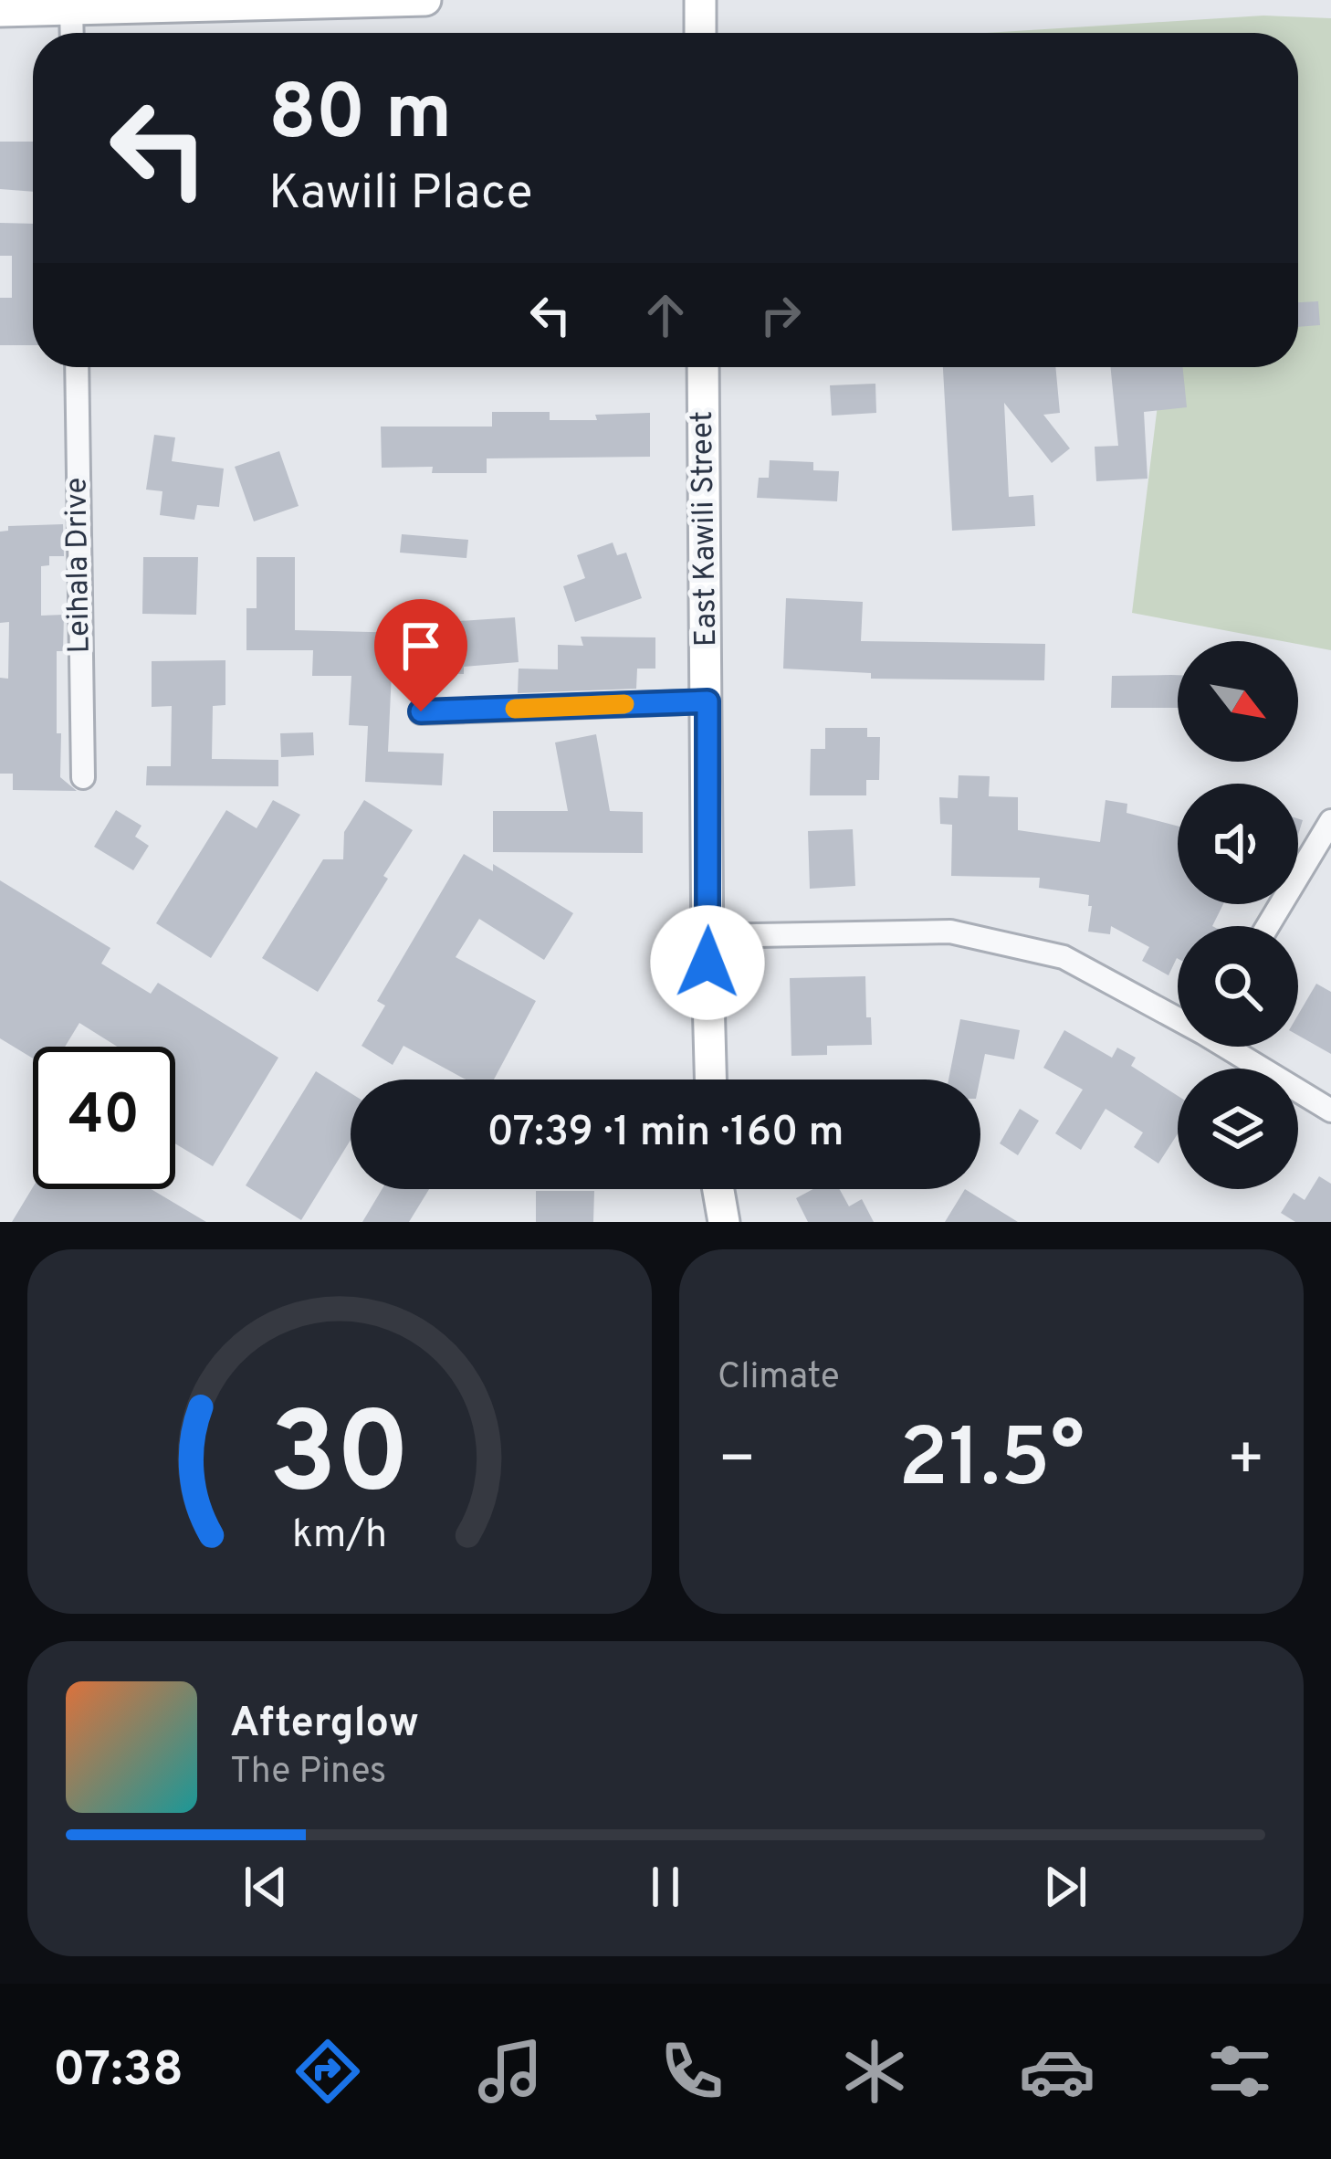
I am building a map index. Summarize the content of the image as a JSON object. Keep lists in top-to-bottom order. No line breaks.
{"streets":{"street":["East Kawili Street","Leihala Drive"]},"north":"bottom right","page":{"turn":["80 m","Kawili Place"],"limit":"40","trip":"07:39 · 1 min · 160 m","tile":"Climate","heat":["−","21.5°","+"],"song":["Afterglow","The Pines"],"tabs":"07:38","gauge":["30","km/h"]}}
